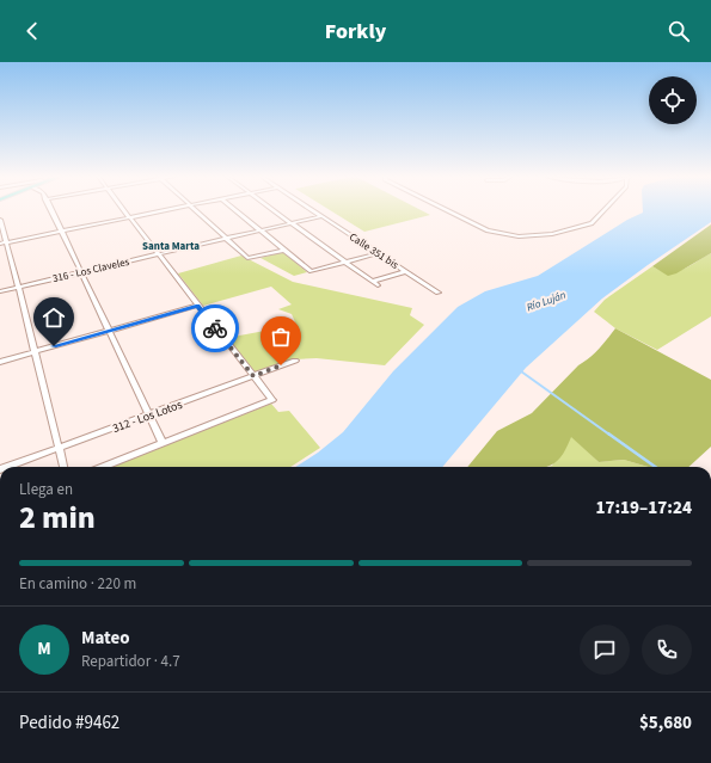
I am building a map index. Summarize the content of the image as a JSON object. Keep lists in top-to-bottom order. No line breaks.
{"streets":{"street":["Calle 351 bis","316 - Los Claveles","312 - Los Lotos"]},"crossings":[["Calle 351 bis","316 - Los Claveles"]],"districts":["Santa Marta"],"water":["Río Luján"],"page":{"header":"Forkly","heading":["2 min","Llega en","17:19–17:24"],"panel":["Mateo","Repartidor · 4.7","Pedido #9462","$5,680"],"bar":"En camino · 220 m","round":"M"}}
